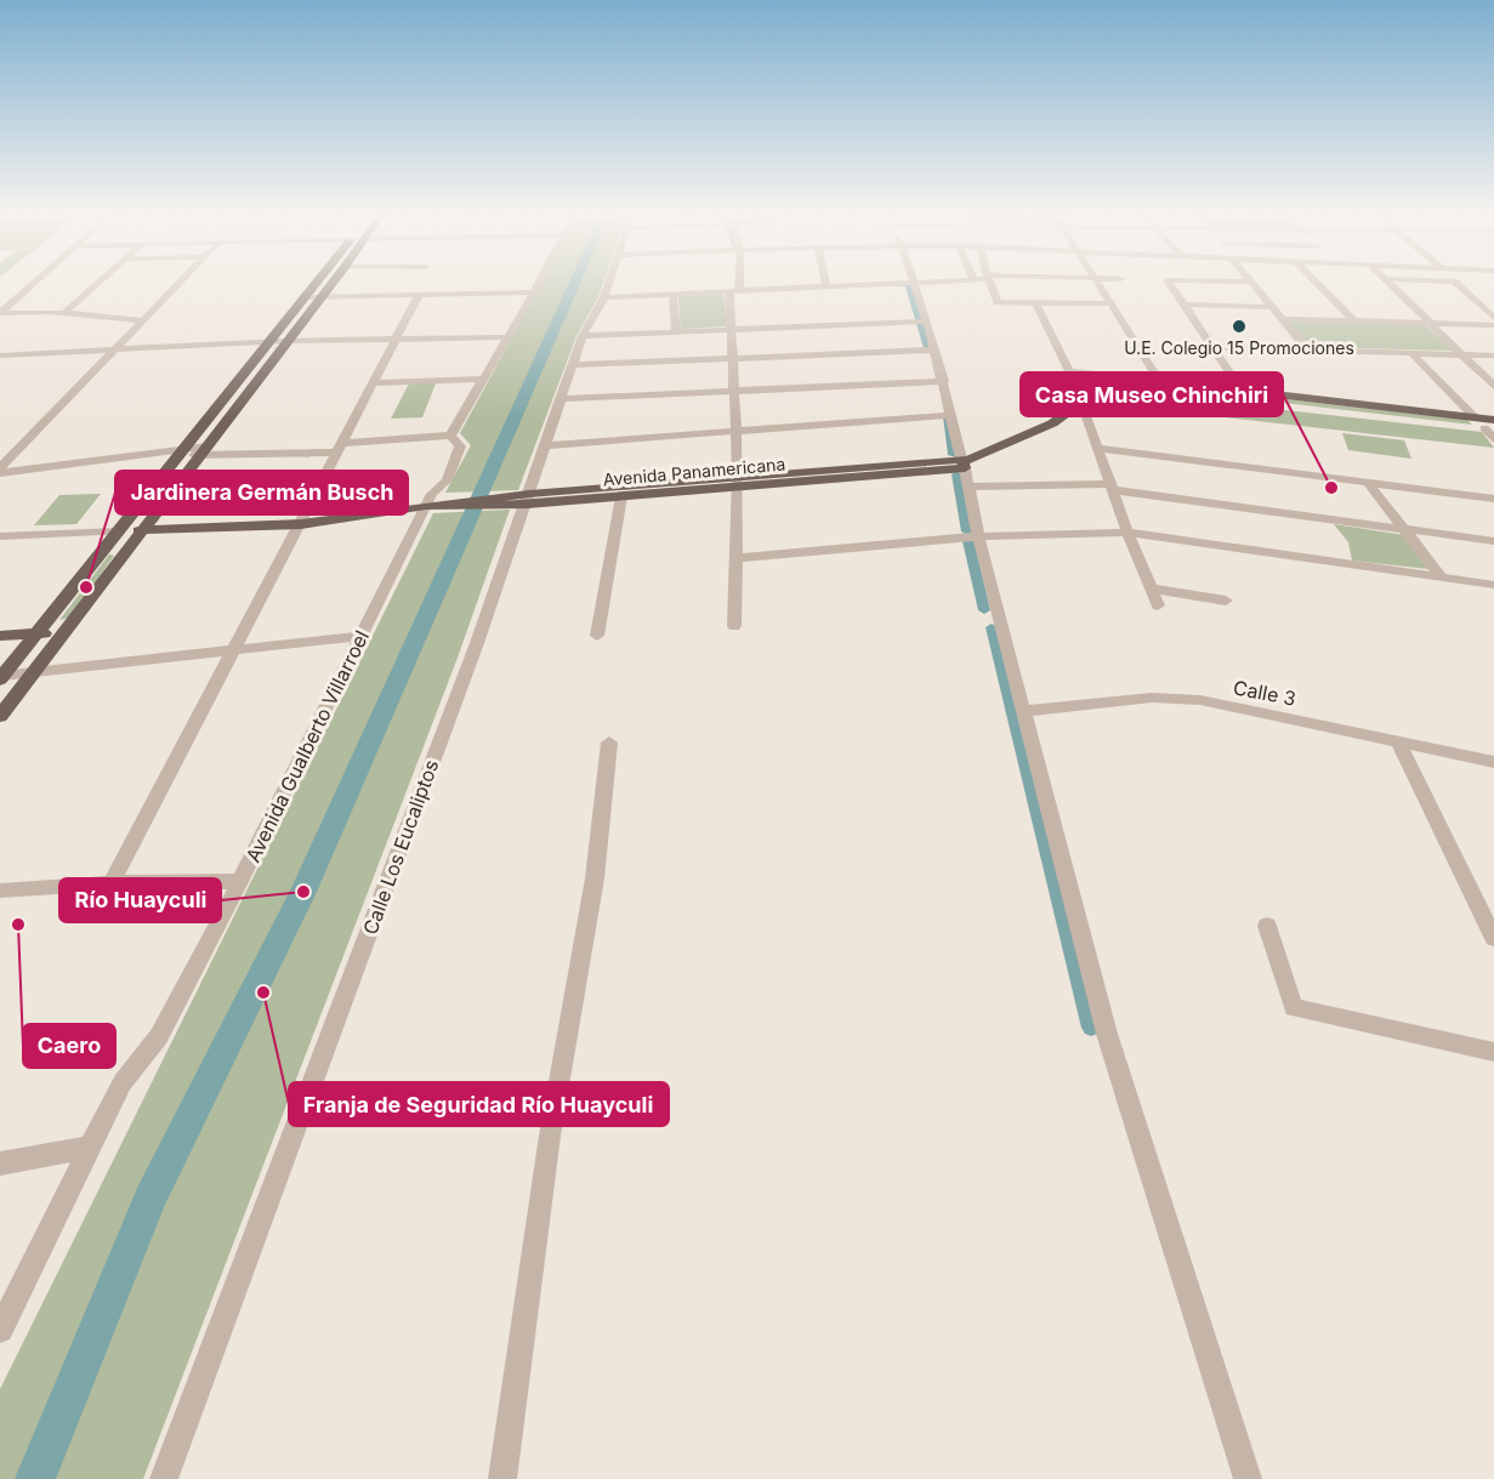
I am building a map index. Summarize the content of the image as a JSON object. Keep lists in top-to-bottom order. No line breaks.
{"streets":{"main road":["Avenida Panamericana"],"street":["Calle 3","Avenida Gualberto Villarroel","Calle Los Eucaliptos"]},"crossings":[["Avenida Panamericana","Avenida Gualberto Villarroel"],["Avenida Panamericana","Calle Los Eucaliptos"]],"places":["U.E. Colegio 15 Promociones","Casa Museo Chinchiri","Jardinera Germán Busch","Río Huayculi","Caero","Franja de Seguridad Río Huayculi"]}
